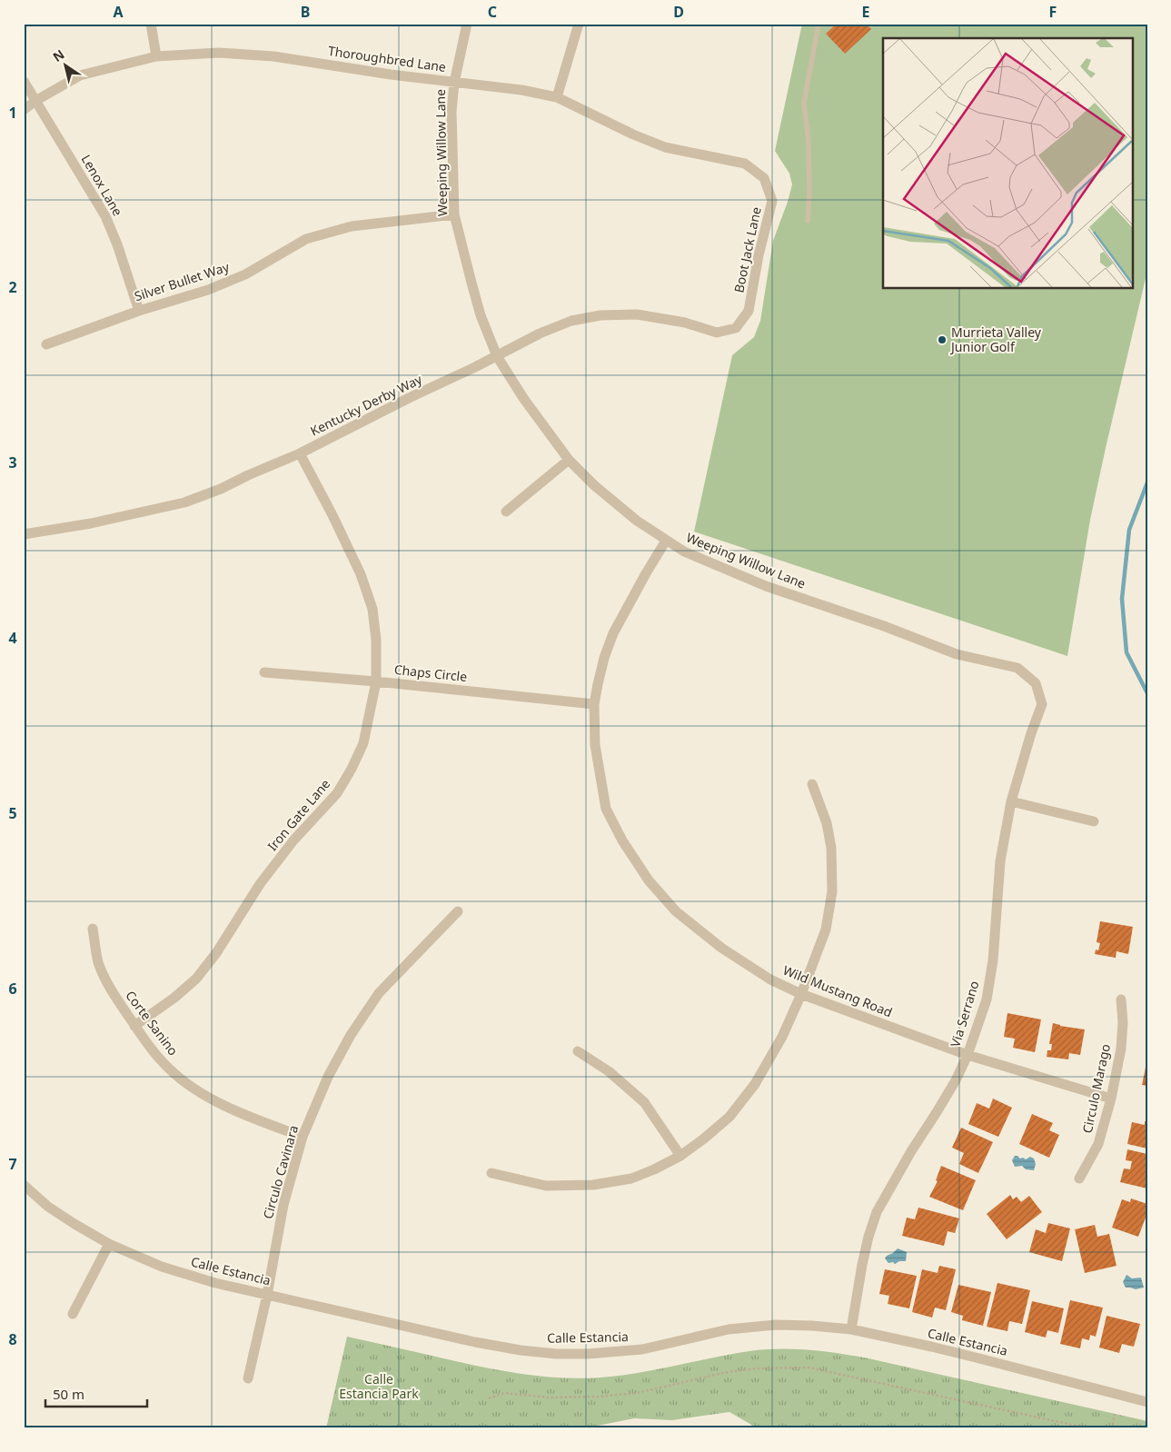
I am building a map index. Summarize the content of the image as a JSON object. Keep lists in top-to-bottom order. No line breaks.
{"streets":{"street":["Thoroughbred Lane","Weeping Willow Lane","Lenox Lane","Boot Jack Lane","Silver Bullet Way","Kentucky Derby Way","Chaps Circle","Iron Gate Lane","Wild Mustang Road","Via Serrano","Corte Sanino","Circulo Marago","Circulo Cavinara","Calle Estancia"]},"crossings":[["Thoroughbred Lane","Weeping Willow Lane"],["Thoroughbred Lane","Lenox Lane"],["Thoroughbred Lane","Boot Jack Lane"],["Weeping Willow Lane","Silver Bullet Way"],["Weeping Willow Lane","Kentucky Derby Way"],["Weeping Willow Lane","Wild Mustang Road"],["Weeping Willow Lane","Via Serrano"],["Lenox Lane","Silver Bullet Way"],["Boot Jack Lane","Kentucky Derby Way"],["Kentucky Derby Way","Iron Gate Lane"],["Chaps Circle","Iron Gate Lane"],["Chaps Circle","Wild Mustang Road"],["Iron Gate Lane","Corte Sanino"],["Wild Mustang Road","Via Serrano"],["Wild Mustang Road","Circulo Marago"],["Via Serrano","Calle Estancia"],["Corte Sanino","Circulo Cavinara"],["Circulo Cavinara","Calle Estancia"]],"parks":["Calle Estancia Park"],"places":["Murrieta Valley Junior Golf"],"scale_bar":"50 m","north":"top left","grid":{"columns":["A","B","C","D","E","F"],"rows":["1","2","3","4","5","6","7","8"]}}
